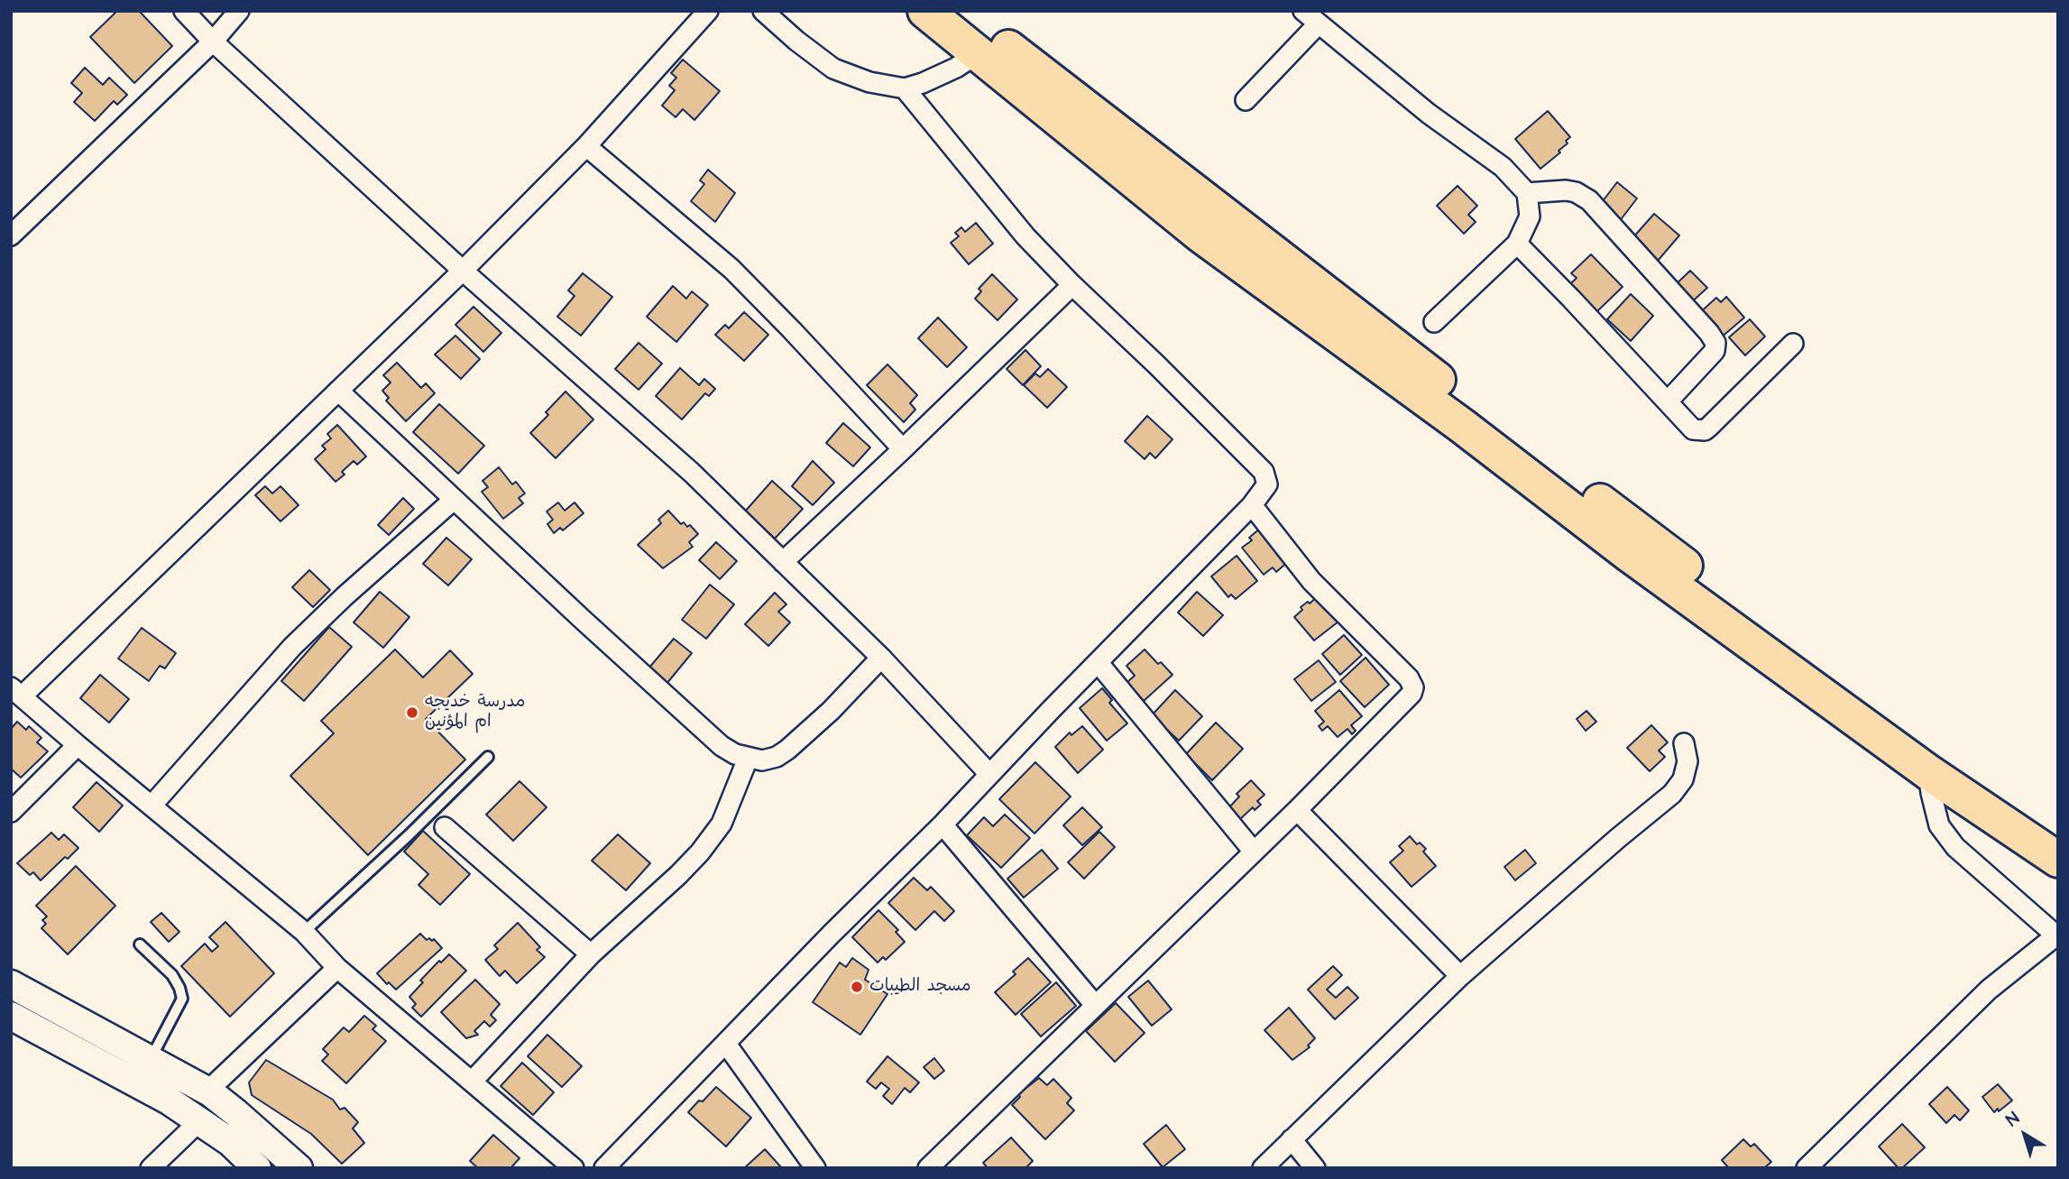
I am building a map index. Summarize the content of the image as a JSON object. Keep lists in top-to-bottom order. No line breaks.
{"places":["مدرسة خديجه ام المؤنين","مسجد الطيبات"],"north":"top left"}
